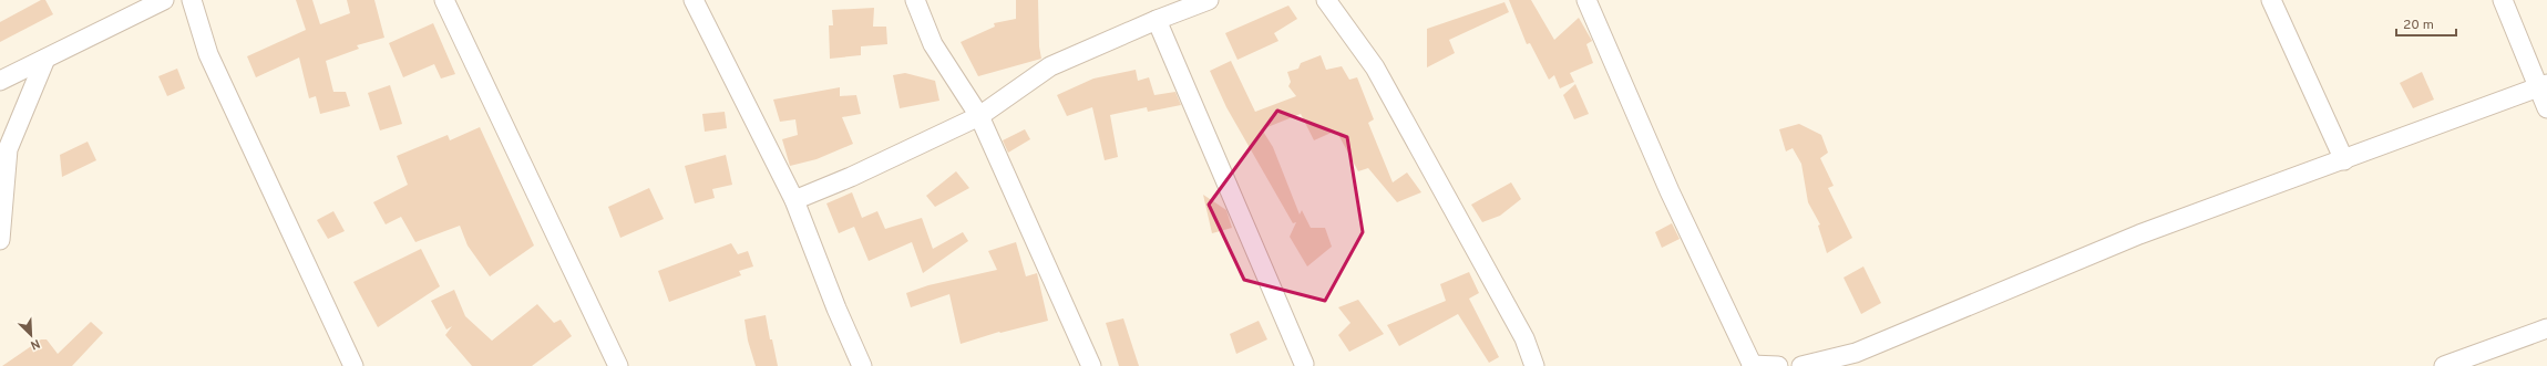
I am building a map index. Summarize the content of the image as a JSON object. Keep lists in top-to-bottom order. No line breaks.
{"scale_bar":"20 m","north":"bottom right"}
